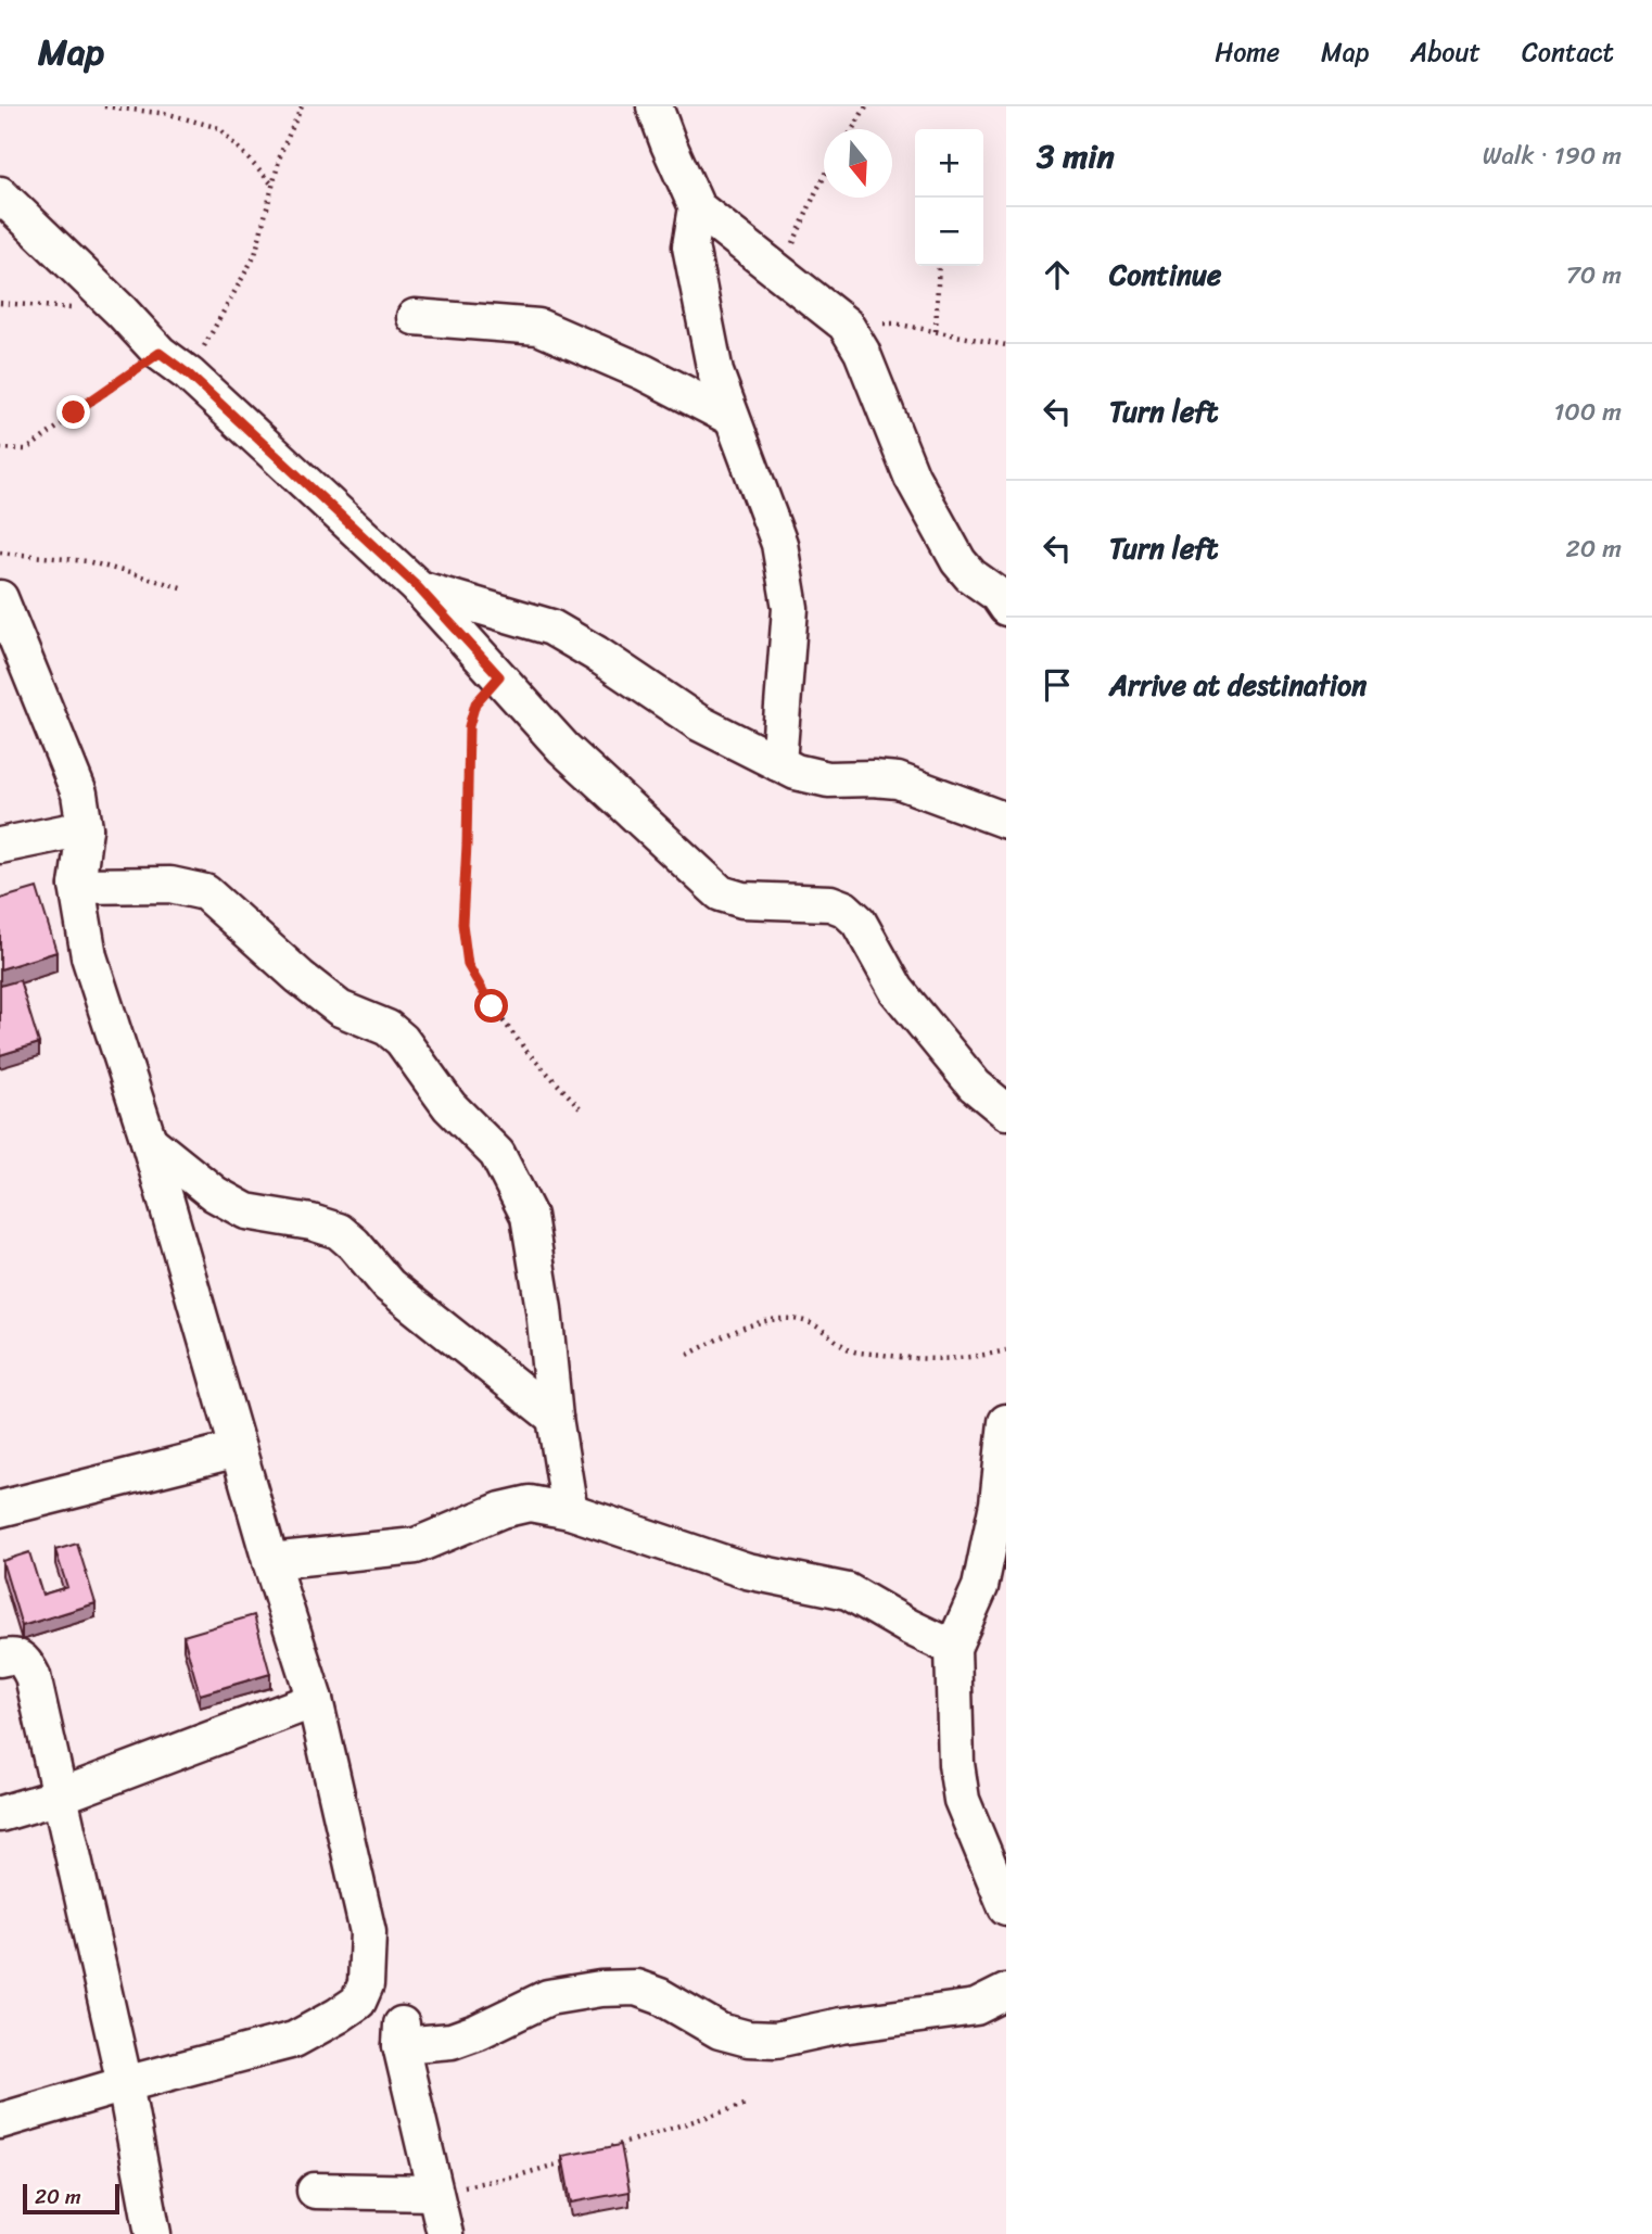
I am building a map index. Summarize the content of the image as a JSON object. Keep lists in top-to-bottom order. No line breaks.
{"scale_bar":"20 m","north":"bottom","page":{"header":"Map","nav":["Home","Map","About","Contact"],"heading":["3 min","Walk · 190 m"],"map_buttons":["+","−"],"list":[["Continue","70 m"],["Turn left","100 m"],["Turn left","20 m"],"Arrive at destination"],"scale":"20 m"}}
